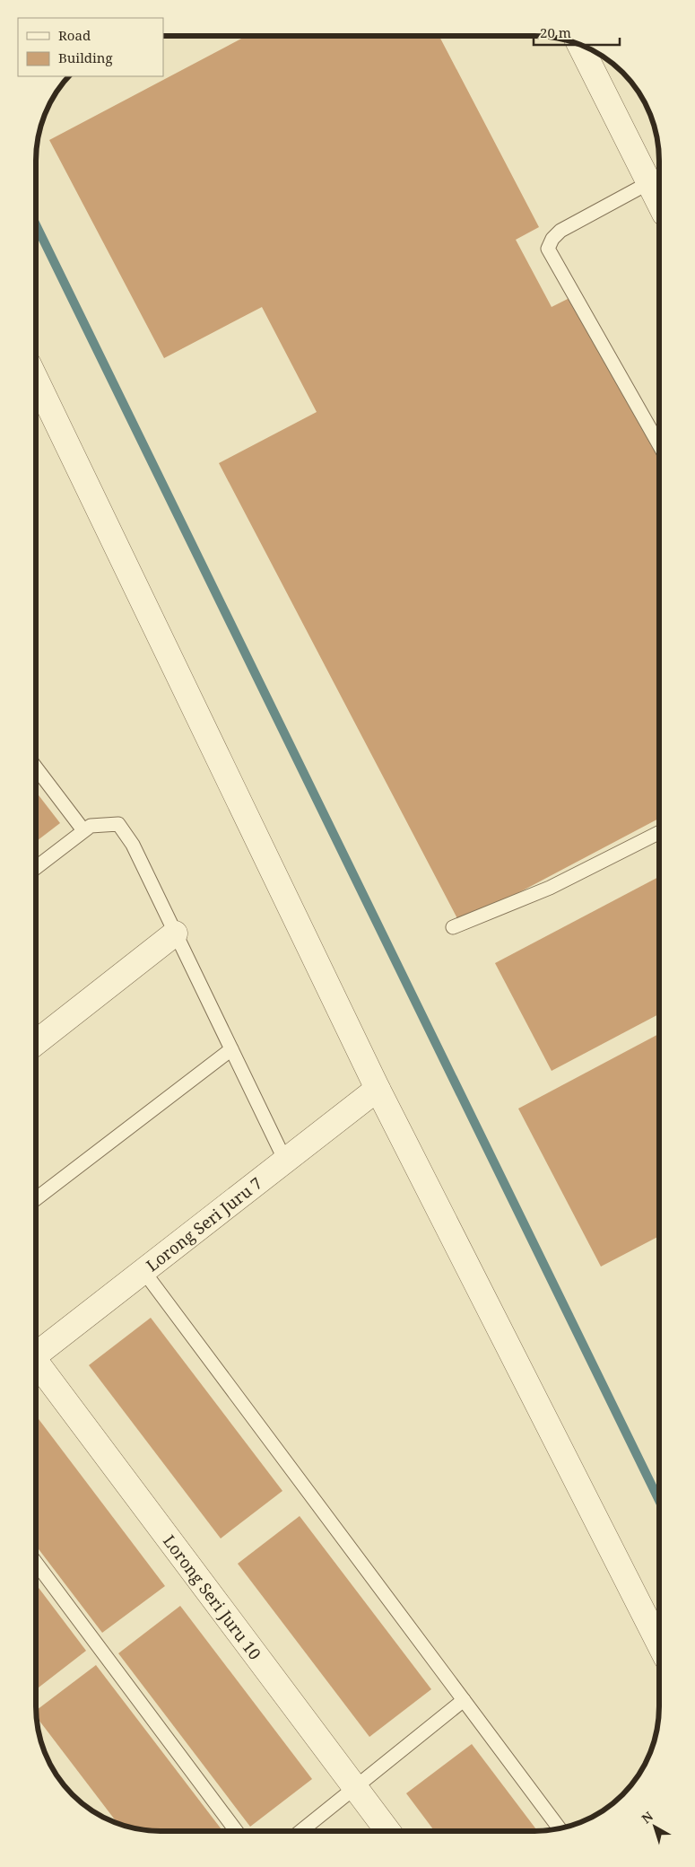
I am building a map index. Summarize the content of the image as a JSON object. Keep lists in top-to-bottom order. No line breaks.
{"streets":{"street":["Lorong Seri Juru 7","Lorong Seri Juru 10"]},"legend":["Road","Building"],"scale_bar":"20 m","north":"top left"}
